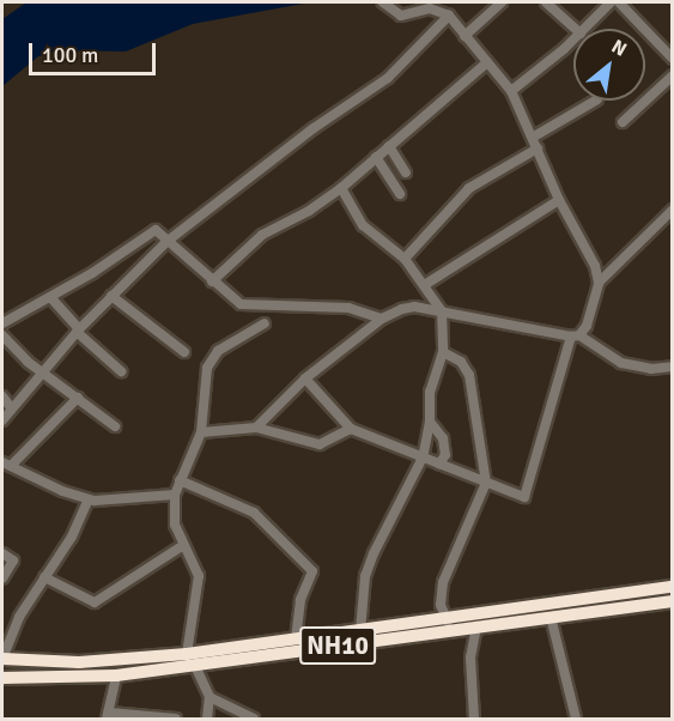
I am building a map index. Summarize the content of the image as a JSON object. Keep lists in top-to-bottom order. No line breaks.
{"streets":{"highway":["NH10"]},"scale_bar":"100 m","north":"top right"}
